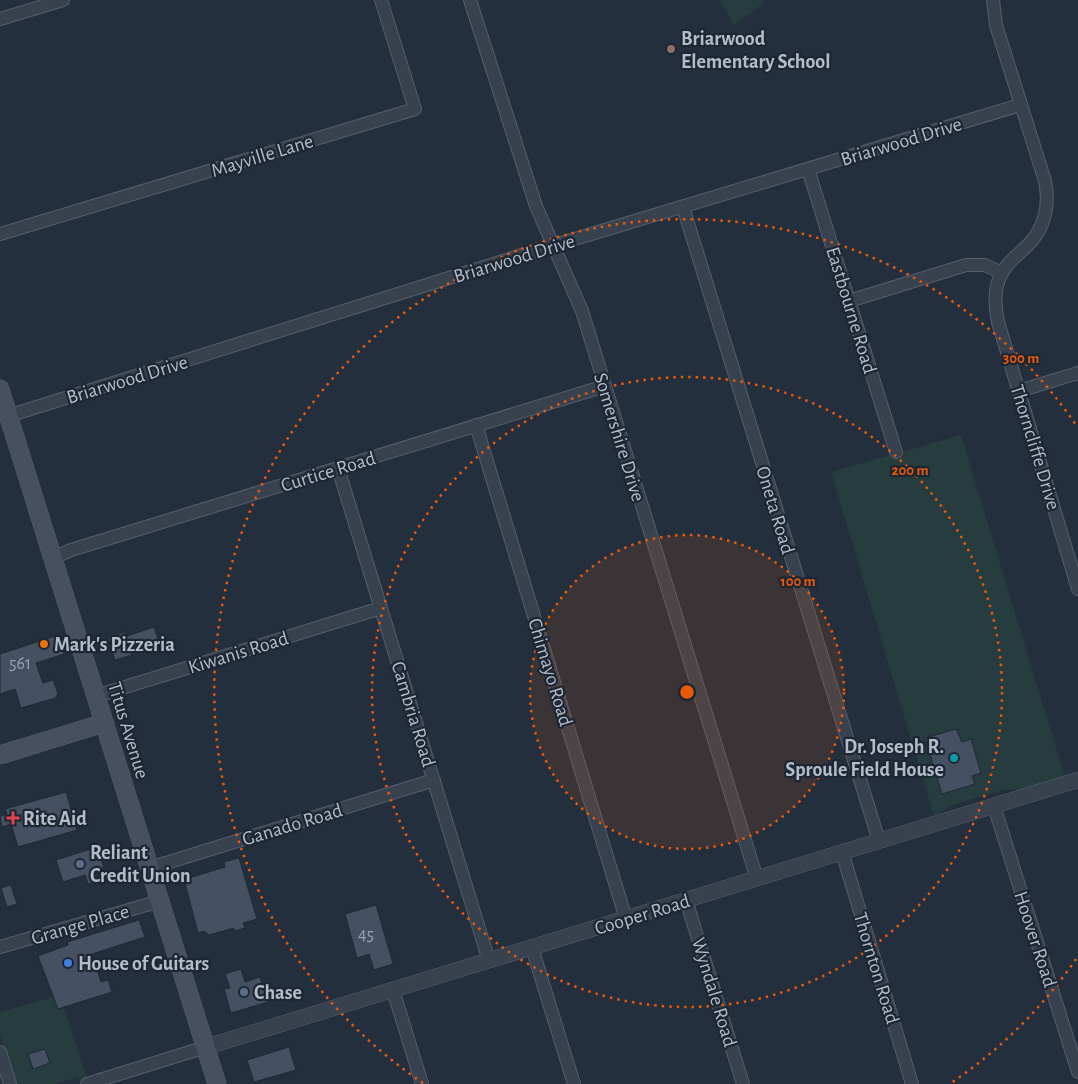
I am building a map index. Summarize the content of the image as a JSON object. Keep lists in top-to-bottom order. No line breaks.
{"streets":{"main road":["Titus Avenue"],"street":["Briarwood Drive","Mayville Lane","Eastbourne Road","Somershire Drive","Thorncliffe Drive","Curtice Road","Oneta Road","Kiwanis Road","Chimayo Road","Cambria Road","Ganado Road","Cooper Road","Grange Place","Hoover Road","Thornton Road","Wyndale Road"]},"crossings":[["Briarwood Drive","Eastbourne Road"],["Briarwood Drive","Somershire Drive"],["Briarwood Drive","Thorncliffe Drive"],["Briarwood Drive","Oneta Road"],["Briarwood Drive","Titus Avenue"],["Somershire Drive","Curtice Road"],["Somershire Drive","Cooper Road"],["Curtice Road","Chimayo Road"],["Curtice Road","Cambria Road"],["Curtice Road","Titus Avenue"],["Oneta Road","Cooper Road"],["Kiwanis Road","Cambria Road"],["Kiwanis Road","Titus Avenue"],["Chimayo Road","Cooper Road"],["Cambria Road","Ganado Road"],["Cambria Road","Cooper Road"],["Titus Avenue","Ganado Road"],["Titus Avenue","Cooper Road"],["Titus Avenue","Grange Place"],["Cooper Road","Hoover Road"],["Cooper Road","Thornton Road"],["Cooper Road","Wyndale Road"]],"places":{"other":["Briarwood Elementary School","Mark's Pizzeria","Dr. Joseph R. Sproule Field House","Reliant Credit Union","House of Guitars","Chase"],"health":["Rite Aid"]},"house_numbers":["561","45"],"rings":["300 m","200 m","100 m"]}
